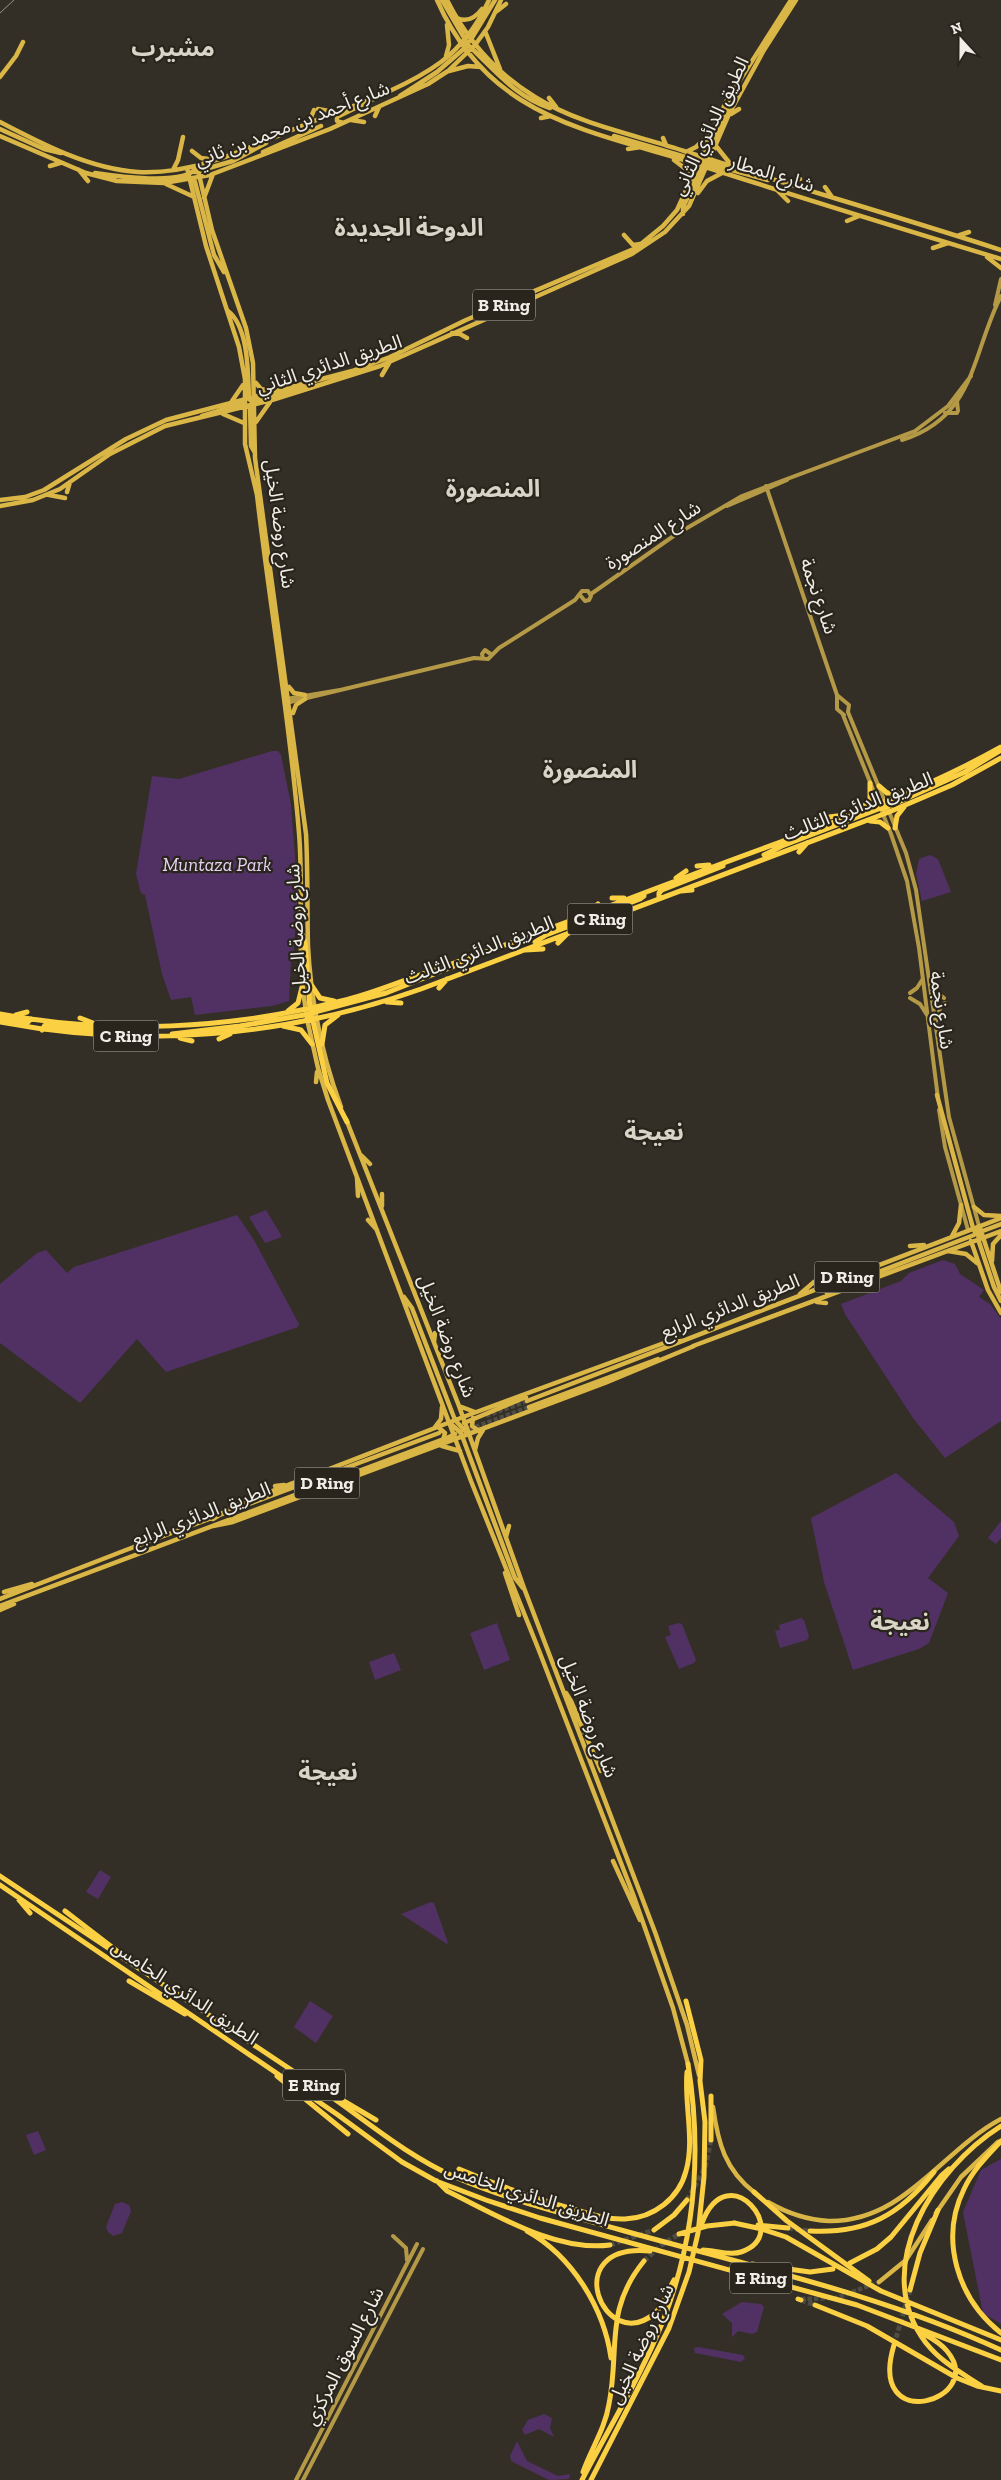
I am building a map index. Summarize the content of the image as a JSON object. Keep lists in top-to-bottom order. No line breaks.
{"streets":{"highway":["شارع روضة الخيل","الطريق الدائري الثالث","C Ring","الطريق الدائري الخامس","E Ring"],"main road":["شارع أحمد بن محمد بن ثاني","الطريق الدائري الثاني","شارع المطار","B Ring","شارع المنصورة","شارع نجمة","D Ring","الطريق الدائري الرابع","شارع السوق المركزي"]},"crossings":[["شارع أحمد بن محمد بن ثاني","شارع المطار"],["شارع أحمد بن محمد بن ثاني","شارع روضة الخيل"],["الطريق الدائري الثاني","شارع المطار"],["الطريق الدائري الثاني","شارع روضة الخيل"],["شارع روضة الخيل","الطريق الدائري الثالث"],["شارع روضة الخيل","D Ring"],["شارع المنصورة","شارع نجمة"],["شارع نجمة","الطريق الدائري الثالث"],["شارع نجمة","الطريق الدائري الرابع"],["D Ring","الطريق الدائري الرابع"]],"districts":["مشيرب","الدوحة الجديدة","المنصورة","المنصورة","نعيجة","نعيجة","نعيجة"],"parks":["Muntaza Park"],"north":"top"}
